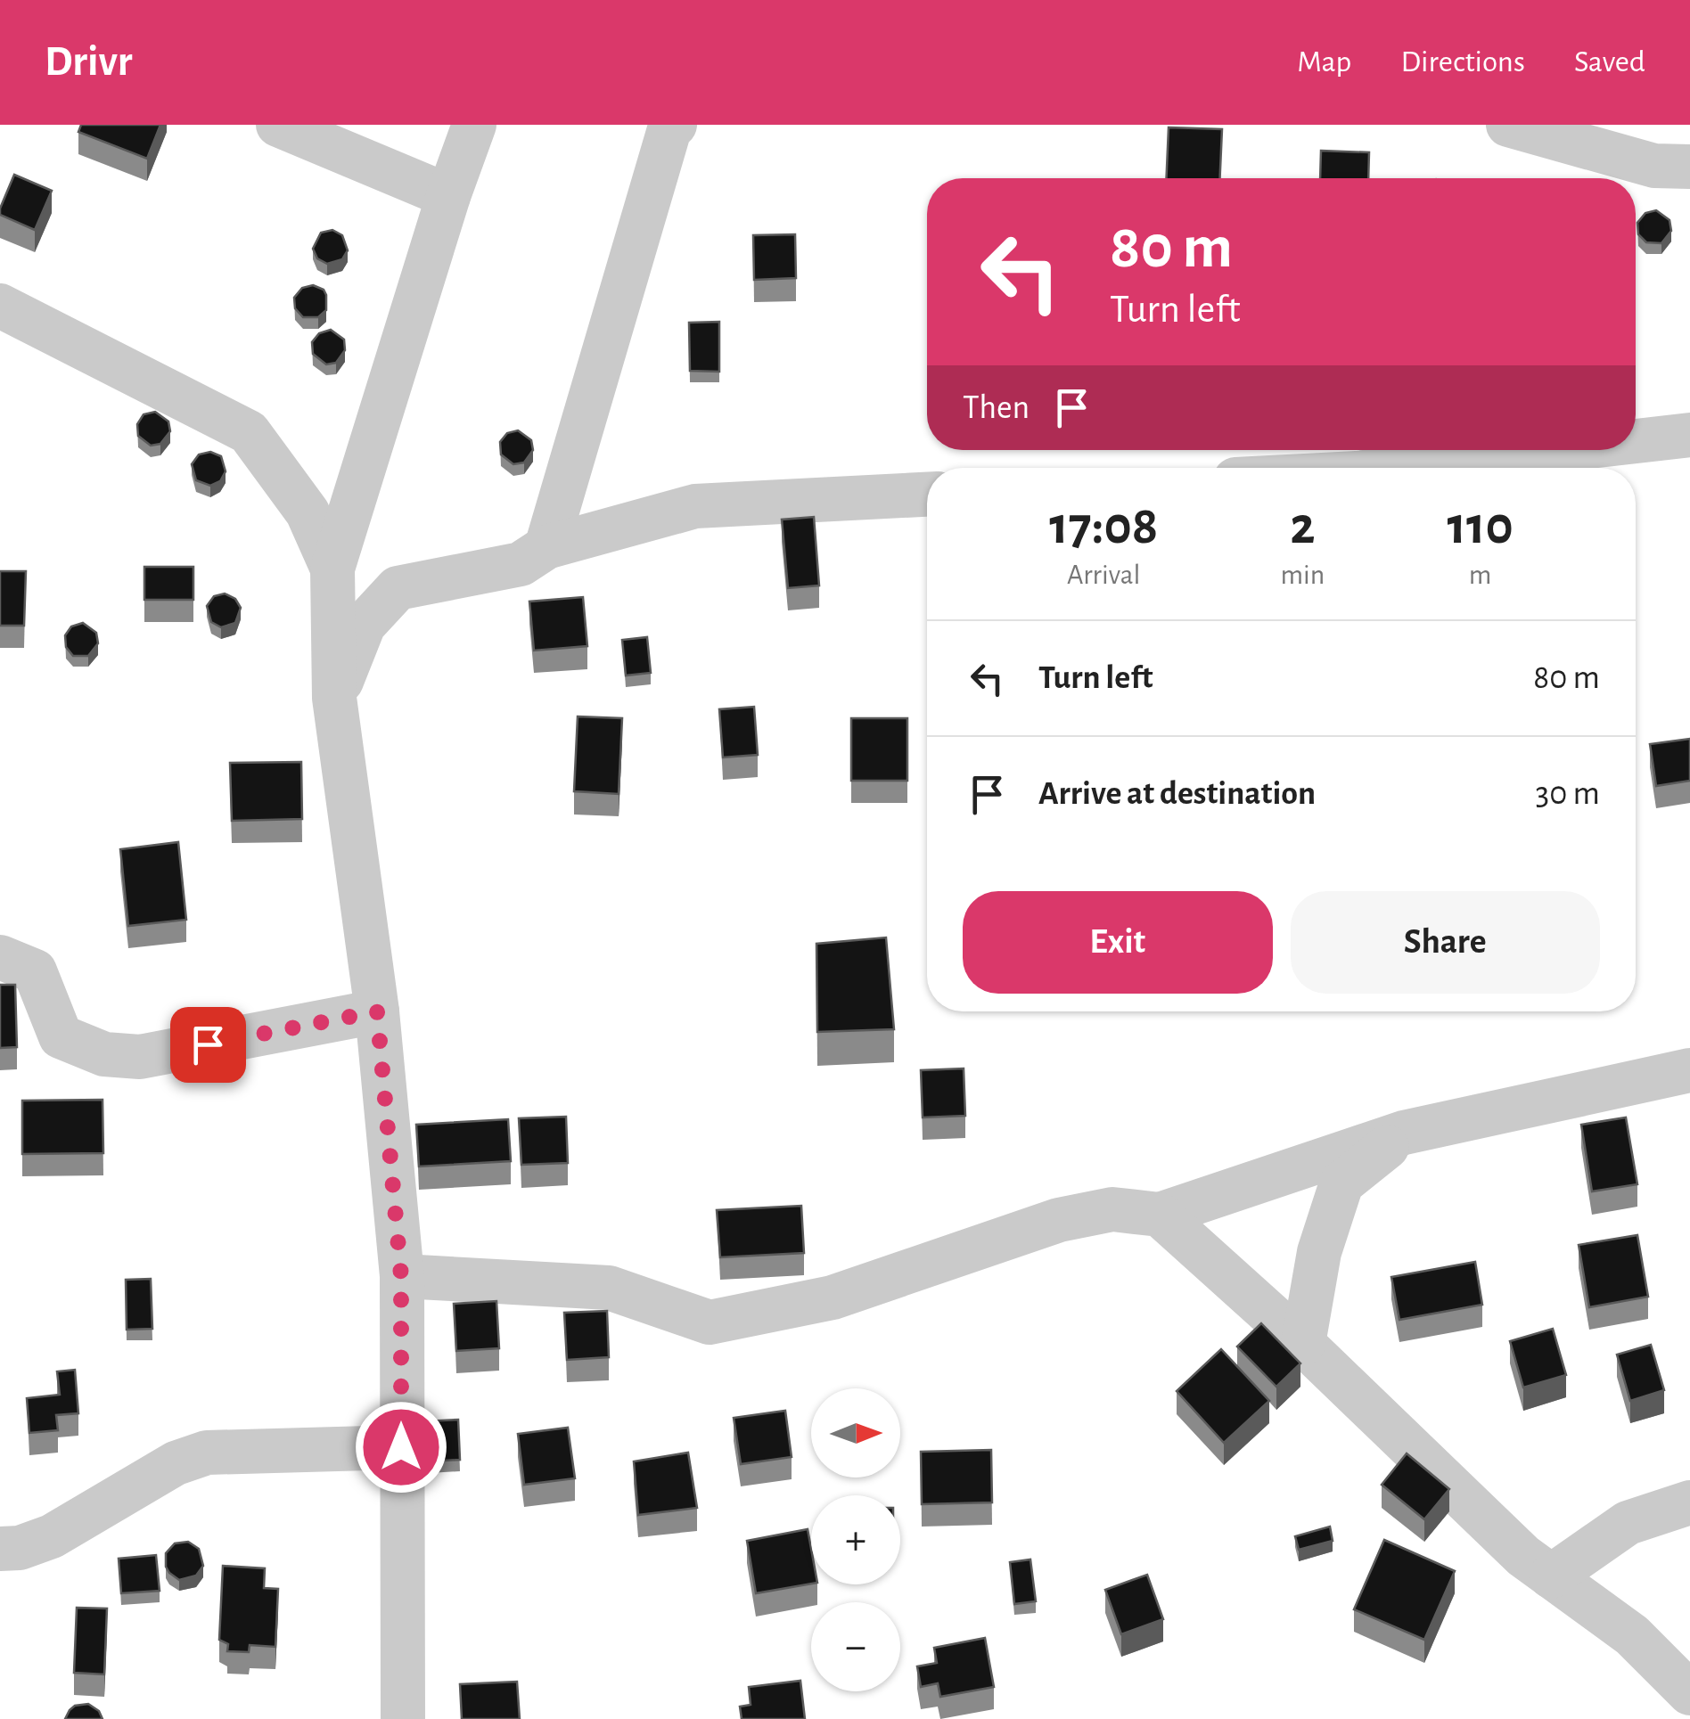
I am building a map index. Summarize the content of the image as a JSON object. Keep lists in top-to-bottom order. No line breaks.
{"north":"right","page":{"header":"Drivr","nav":["Map","Directions","Saved"],"turn":["80 m","Turn left"],"then":"Then","eta":["17:08","Arrival","2","min","110","m"],"list":[{"name":"Turn left","value":"80 m"},{"name":"Arrive at destination","value":"30 m"}],"buttons":["Exit","Share"],"map_buttons":["+","−"]}}
